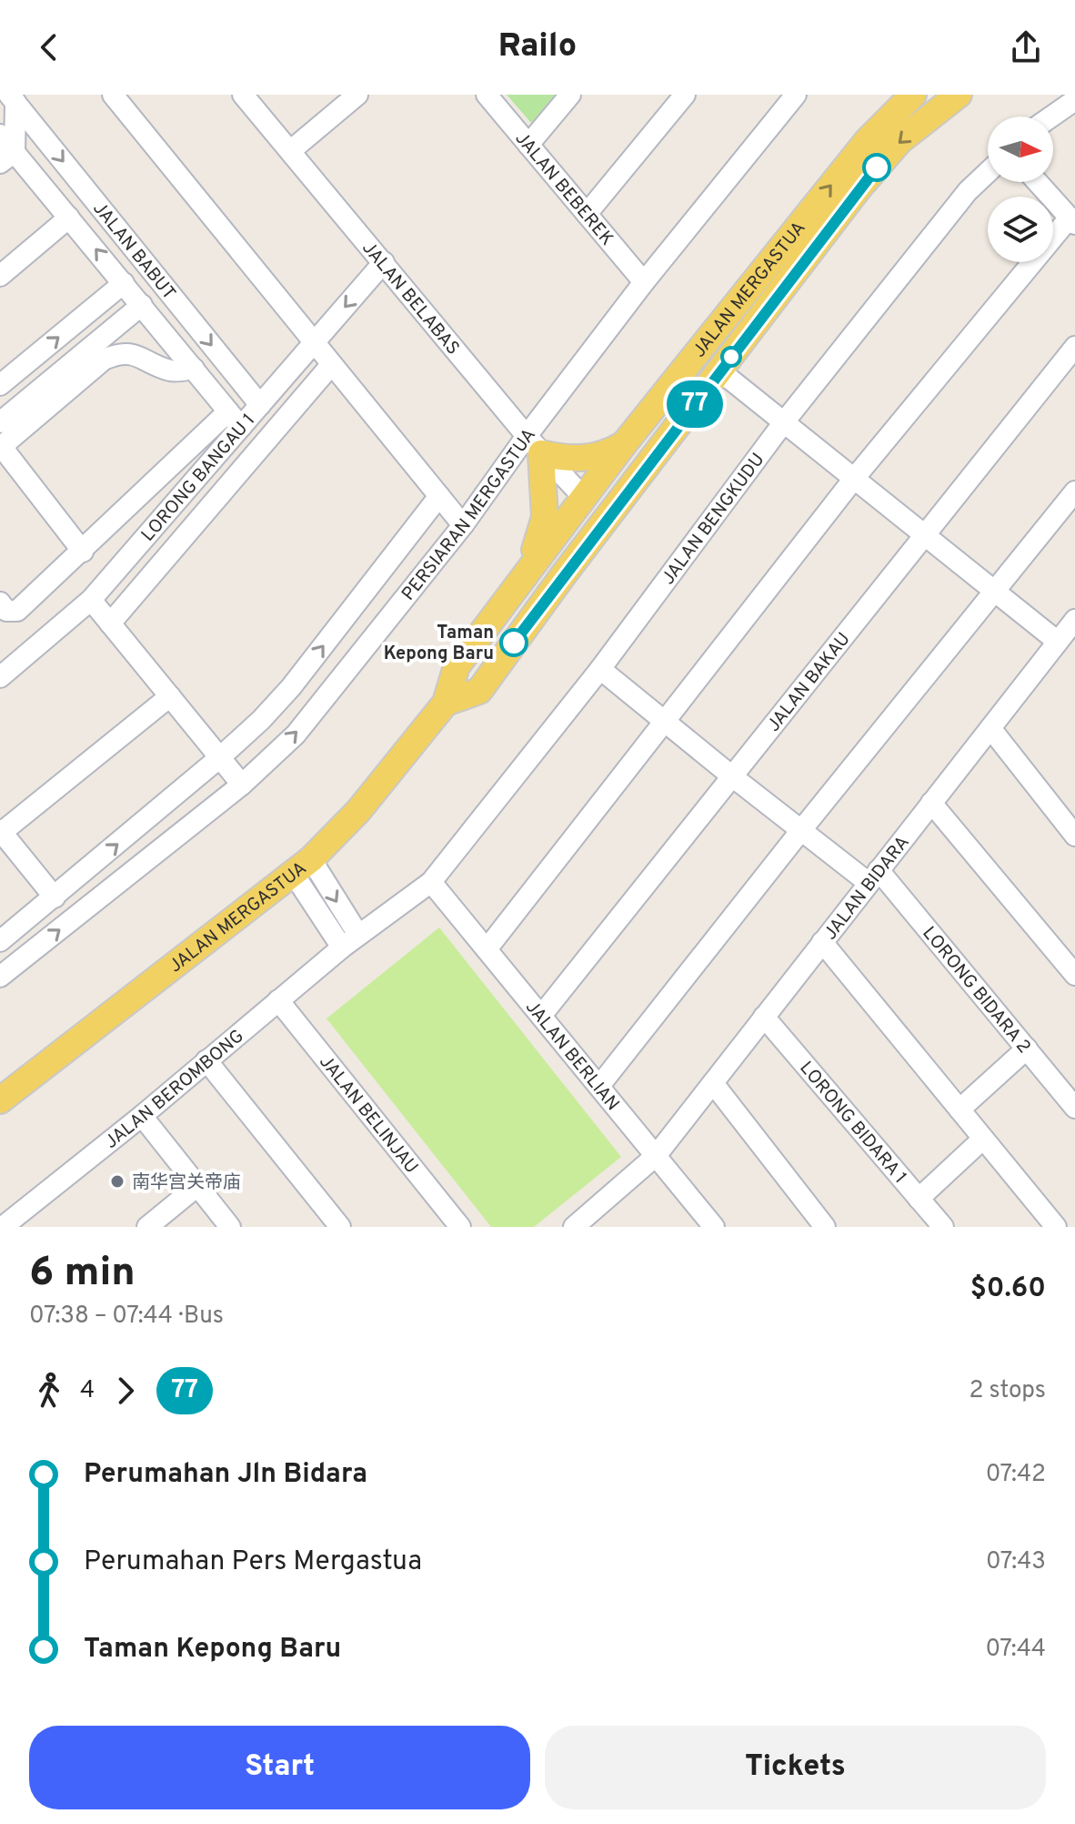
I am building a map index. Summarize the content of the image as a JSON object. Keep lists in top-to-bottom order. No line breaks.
{"streets":{"main road":["JALAN MERGASTUA"],"street":["JALAN BEBEREK","JALAN BABUT","JALAN BELABAS","LORONG BANGAU 1","PERSIARAN MERGASTUA","JALAN BENGKUDU","JALAN BAKAU","JALAN BIDARA","LORONG BIDARA 2","JALAN BERLIAN","JALAN BEROMBONG","JALAN BELINJAU","LORONG BIDARA 1"]},"crossings":[["JALAN BEBEREK","PERSIARAN MERGASTUA"],["JALAN BABUT","LORONG BANGAU 1"],["JALAN MERGASTUA","JALAN BELABAS"],["JALAN BELABAS","LORONG BANGAU 1"],["JALAN BELABAS","PERSIARAN MERGASTUA"],["JALAN BENGKUDU","LORONG BIDARA 2"],["JALAN BENGKUDU","JALAN BERLIAN"],["JALAN BENGKUDU","JALAN BEROMBONG"],["JALAN BAKAU","LORONG BIDARA 2"],["JALAN BAKAU","JALAN BERLIAN"],["JALAN BIDARA","LORONG BIDARA 2"],["JALAN BIDARA","JALAN BERLIAN"],["JALAN BIDARA","LORONG BIDARA 1"],["JALAN BERLIAN","JALAN BEROMBONG"],["JALAN BEROMBONG","JALAN BELINJAU"]],"places":["Taman Kepong Baru","南华宫关帝庙"],"lines":["bus line 77"],"north":"right","page":{"header":"Railo","on_map":"77","heading":["6 min","07:38 – 07:44 · Bus","$0.60"],"legs":["4","77","2 stops"],"list":[{"name":"Perumahan Jln Bidara","value":"07:42"},{"name":"Perumahan Pers Mergastua","value":"07:43"},{"name":"Taman Kepong Baru","value":"07:44"}],"buttons":["Start","Tickets"]}}
